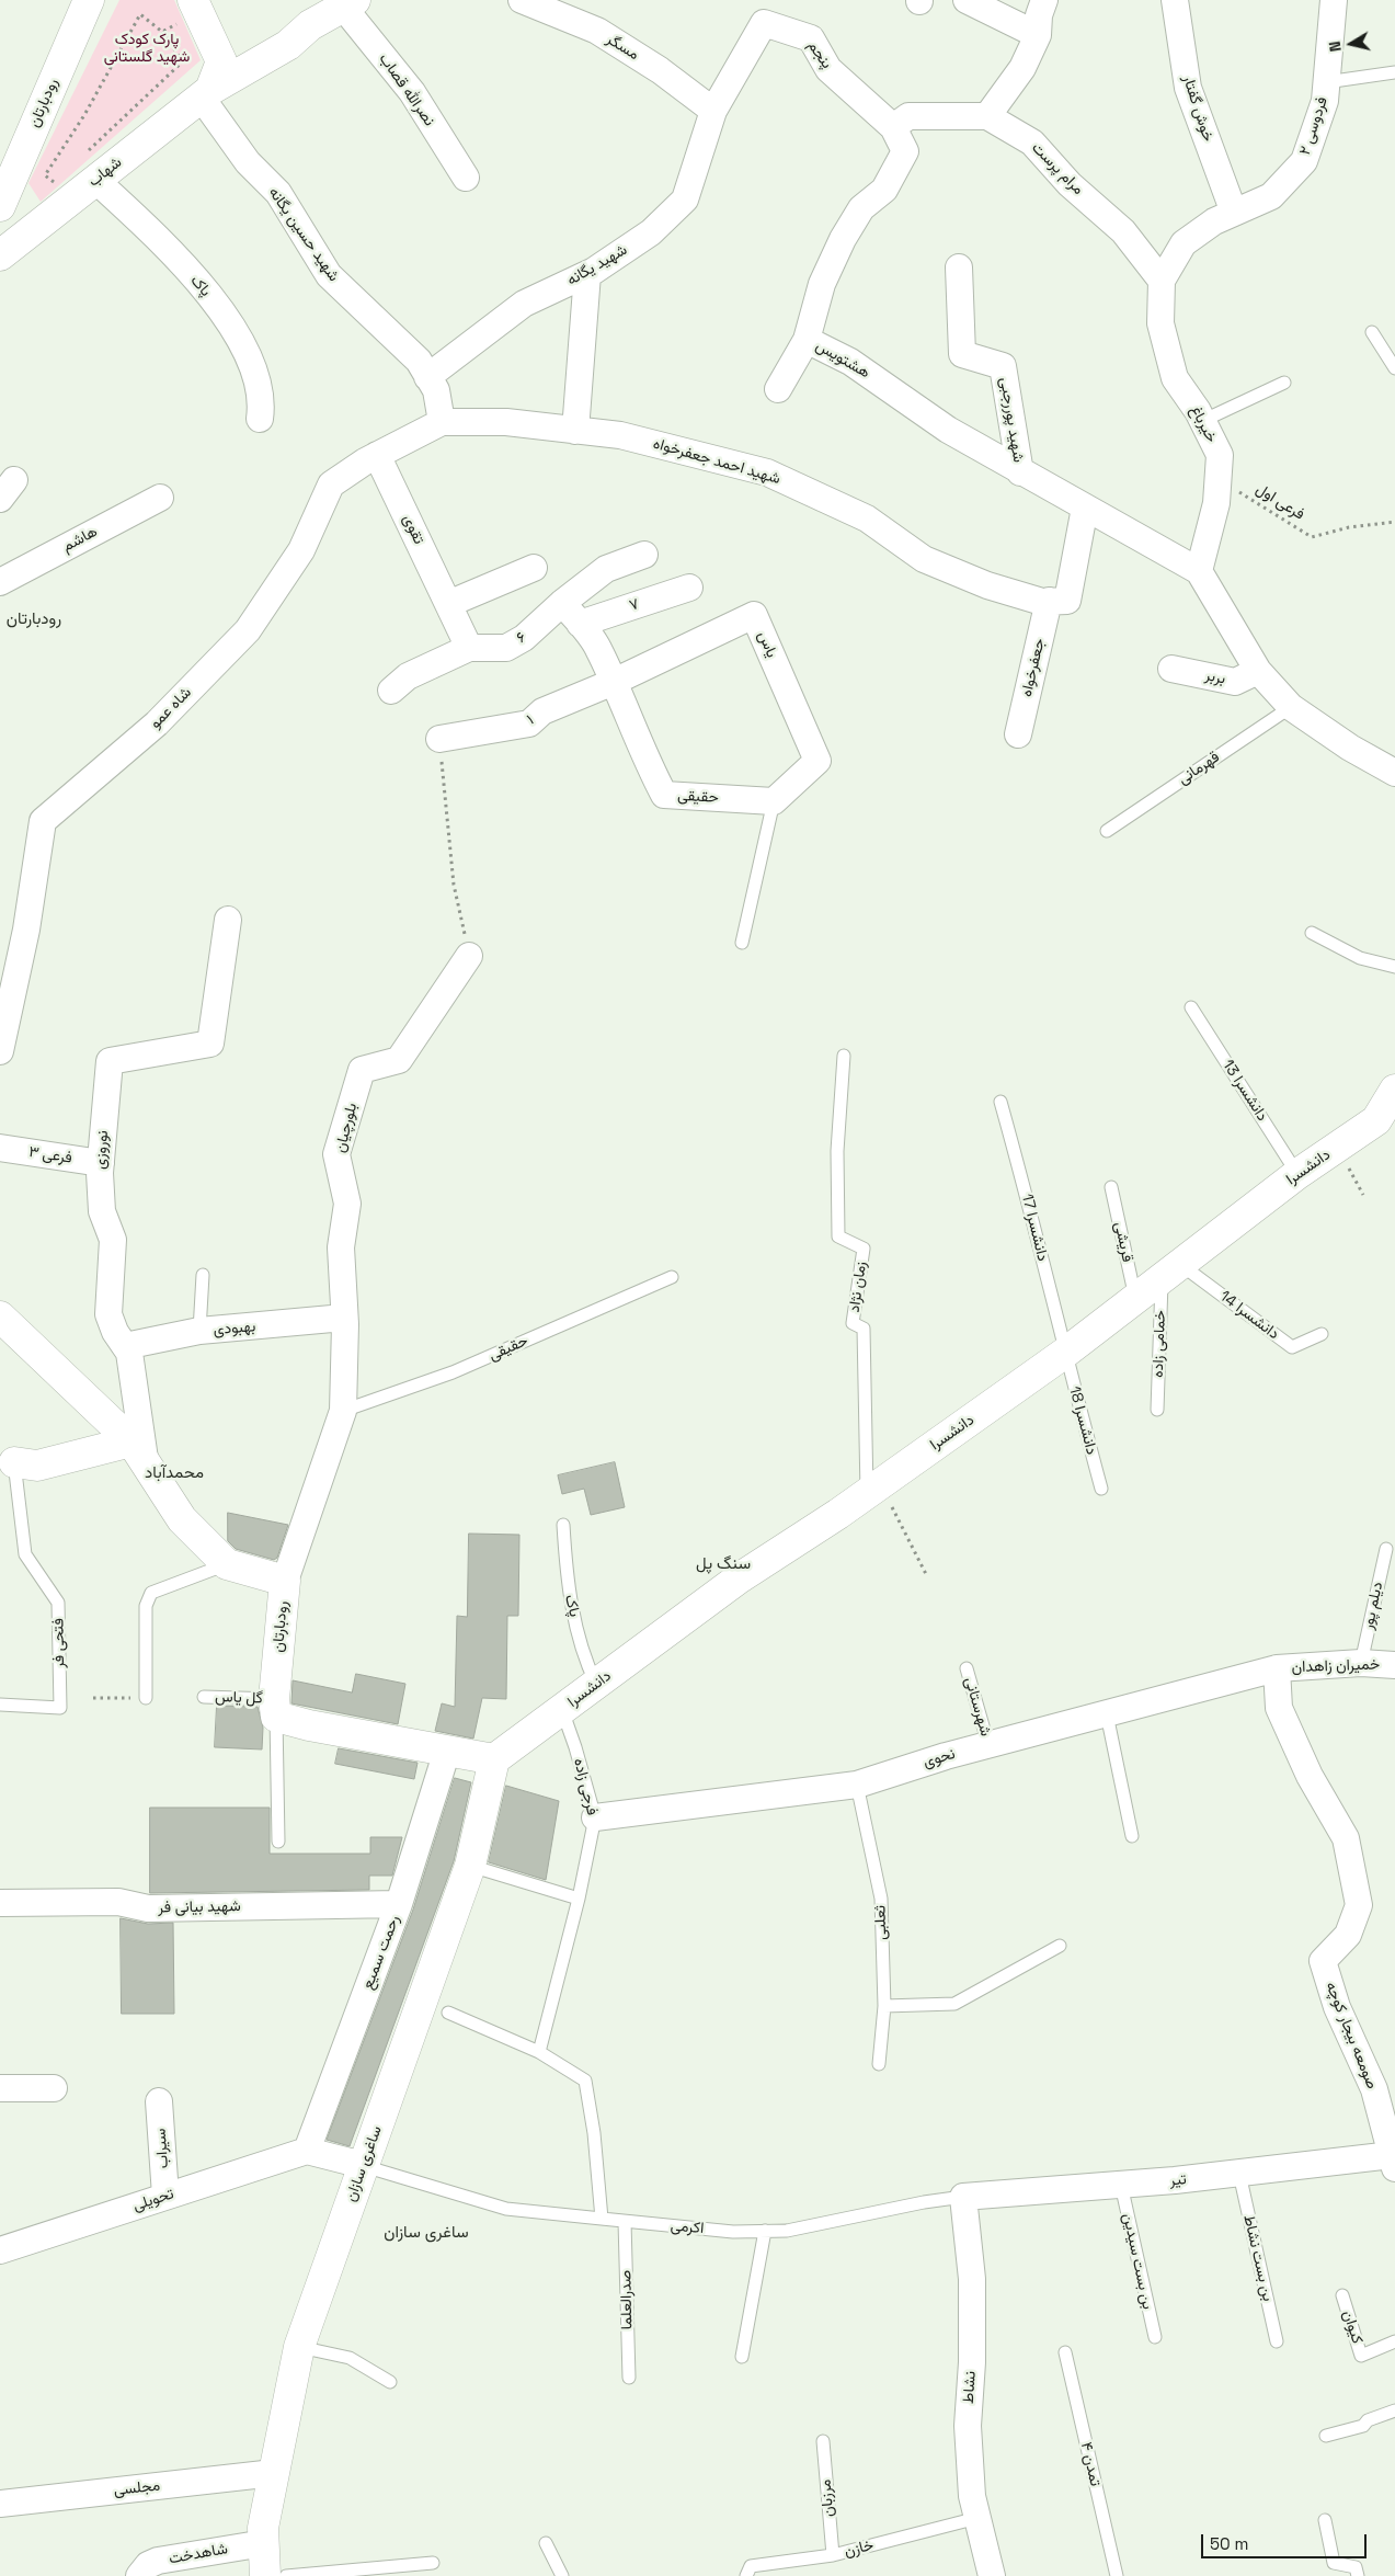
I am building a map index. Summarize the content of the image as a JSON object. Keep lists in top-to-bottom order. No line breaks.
{"streets":{"street":["مسگر","پنجم","نصرالله قصاب","رودبارتان","خوش گفتار","فردوسی ۲","مرام پرست","شهاب","شهید حسین یگانه","شهید یگانه","پاک","هشتویس","شهید پوررجبی","خیرباغ","شهید احمد جعفرخواه","تقوی","هاشم","۷","۶","یاس","جعفرخواه","بربر","شاه عمو","۱","حقیقی","بلورچیان","نوروزی","فرعی ۳","دانشسرا","بهبودی","خمیران زاهدان","نحوی","شهید بیانی فر","رحمت سمیع","صومعه بیجار کوچه","سیراب","ساغری سازان","تیر","تحویلی","نشاط","مجلسی","شاهدخت"],"lane":["قهرمانی","دانشسرا 13","دانشسرا 17","قریشی","زمان نژاد","دانشسرا 14","خمامی زاده","دانشسرا 18","دیلم پور","فتحی فر","گل یاس","شهرستانی","فرجی زاده","ثعلبی","اکرمی","بن بست نشاط","بن بست سیدین","صدرالعلما","کیوان","تمدن ۴","مرزبان","خازن"],"path":["فرعی اول"]},"crossings":[["مسگر","پنجم"],["مسگر","شهید یگانه"],["پنجم","مرام پرست"],["پنجم","شهید یگانه"],["پنجم","هشتویس"],["نصرالله قصاب","شهاب"],["رودبارتان","بلورچیان"],["رودبارتان","نوروزی"],["رودبارتان","گل یاس"],["خوش گفتار","فردوسی ۲"],["فردوسی ۲","مرام پرست"],["فردوسی ۲","خیرباغ"],["مرام پرست","هشتویس"],["مرام پرست","خیرباغ"],["شهاب","شهید حسین یگانه"],["شهاب","پاک"],["شهید حسین یگانه","شهید یگانه"],["شهید حسین یگانه","شهید احمد جعفرخواه"],["شهید حسین یگانه","شاه عمو"],["پاک","دانشسرا"],["هشتویس","شهید پوررجبی"],["هشتویس","خیرباغ"],["خیرباغ","فرعی اول"],["شهید احمد جعفرخواه","جعفرخواه"],["شهید احمد جعفرخواه","شاه عمو"],["تقوی","۶"],["تقوی","شاه عمو"],["۷","حقیقی"],["۶","حقیقی"],["یاس","۱"],["یاس","حقیقی"],["۱","حقیقی"],["حقیقی","بلورچیان"],["دانشسرا 13","دانشسرا"],["بلورچیان","بهبودی"],["نوروزی","فرعی ۳"],["نوروزی","بهبودی"],["دانشسرا","دانشسرا 17"],["دانشسرا","قریشی"],["دانشسرا","زمان نژاد"],["دانشسرا","دانشسرا 14"],["دانشسرا","خمامی زاده"],["دانشسرا","دانشسرا 18"],["دانشسرا","فرجی زاده"],["دانشسرا","ساغری سازان"],["دانشسرا 17","دانشسرا 18"],["دانشسرا 14","خمامی زاده"],["دیلم پور","خمیران زاهدان"],["خمیران زاهدان","نحوی"],["خمیران زاهدان","صومعه بیجار کوچه"],["شهرستانی","نحوی"],["نحوی","فرجی زاده"],["نحوی","ثعلبی"],["نحوی","صومعه بیجار کوچه"],["شهید بیانی فر","رحمت سمیع"],["رحمت سمیع","تحویلی"],["صومعه بیجار کوچه","تیر"],["سیراب","تحویلی"],["ساغری سازان","اکرمی"],["ساغری سازان","مجلسی"],["ساغری سازان","شاهدخت"],["تیر","اکرمی"],["تیر","بن بست نشاط"],["تیر","بن بست سیدین"],["تیر","نشاط"],["اکرمی","صدرالعلما"],["اکرمی","نشاط"],["نشاط","خازن"],["مرزبان","خازن"]],"districts":["رودبارتان","محمدآباد","سنگ پل","ساغری سازان"],"parks":["پارک کودک شهید گلستانی"],"scale_bar":"50 m","north":"left"}
